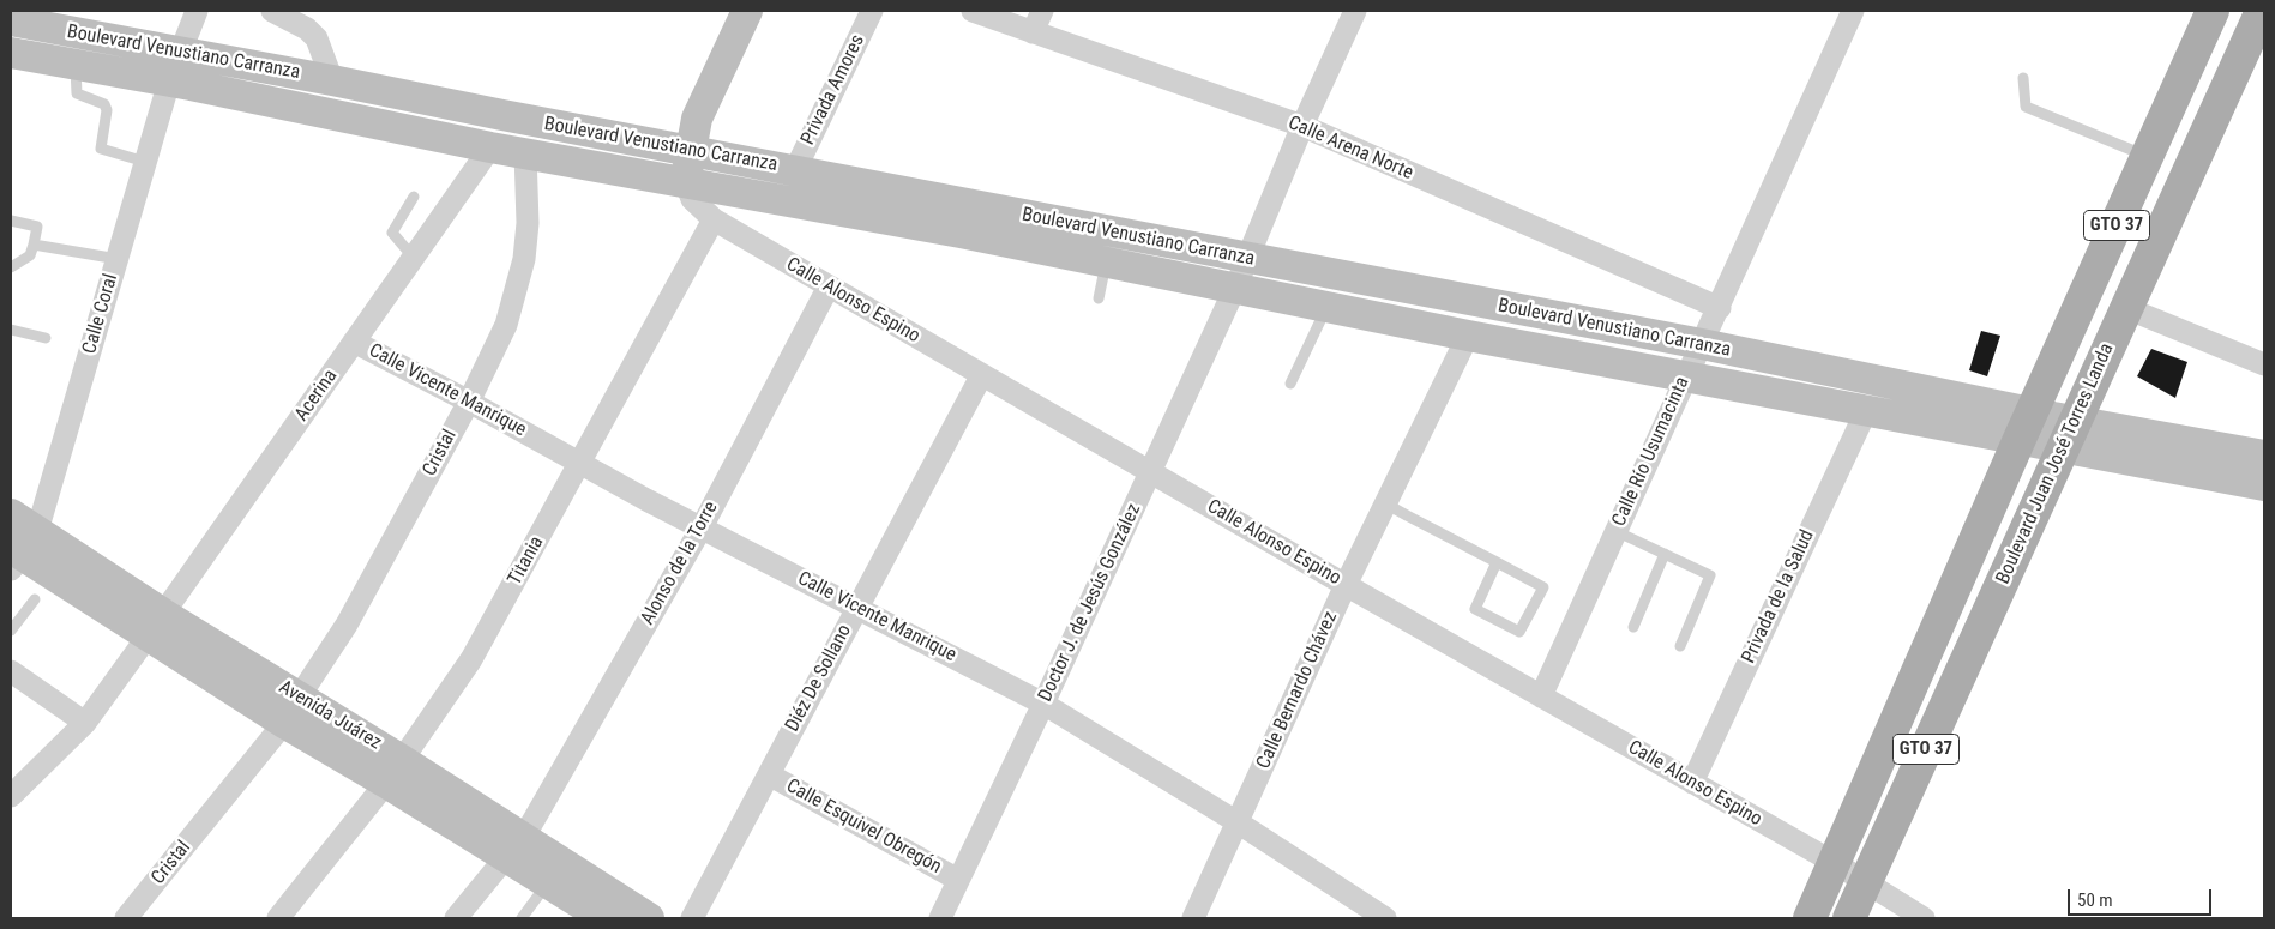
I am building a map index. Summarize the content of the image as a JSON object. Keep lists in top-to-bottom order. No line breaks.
{"streets":{"main road":["Boulevard Venustiano Carranza","GTO 37","Boulevard Juan José Torres Landa","Avenida Juárez"],"street":["Privada Amores","Calle Arena Norte","Calle Alonso Espino","Calle Coral","Calle Vicente Manrique","Acerina","Calle Río Usumacinta","Cristal","Titania","Alonso de la Torre","Privada de la Salud","Doctor J. de Jesús González","Diéz De Sollano","Calle Bernardo Chávez","Calle Esquivel Obregón"]},"crossings":[["Boulevard Venustiano Carranza","Privada Amores"],["Boulevard Venustiano Carranza","GTO 37"],["Boulevard Venustiano Carranza","Calle Coral"],["Boulevard Venustiano Carranza","Acerina"],["Boulevard Venustiano Carranza","Calle Río Usumacinta"],["Boulevard Venustiano Carranza","Cristal"],["Boulevard Venustiano Carranza","Boulevard Juan José Torres Landa"],["Boulevard Venustiano Carranza","Privada de la Salud"],["Boulevard Venustiano Carranza","Doctor J. de Jesús González"],["Boulevard Venustiano Carranza","Calle Bernardo Chávez"],["Calle Arena Norte","Calle Río Usumacinta"],["Calle Arena Norte","Doctor J. de Jesús González"],["GTO 37","Calle Alonso Espino"],["Calle Alonso Espino","Calle Río Usumacinta"],["Calle Alonso Espino","Boulevard Juan José Torres Landa"],["Calle Alonso Espino","Titania"],["Calle Alonso Espino","Alonso de la Torre"],["Calle Alonso Espino","Privada de la Salud"],["Calle Alonso Espino","Doctor J. de Jesús González"],["Calle Alonso Espino","Diéz De Sollano"],["Calle Alonso Espino","Calle Bernardo Chávez"],["Calle Coral","Avenida Juárez"],["Calle Vicente Manrique","Acerina"],["Calle Vicente Manrique","Cristal"],["Calle Vicente Manrique","Titania"],["Calle Vicente Manrique","Alonso de la Torre"],["Calle Vicente Manrique","Doctor J. de Jesús González"],["Calle Vicente Manrique","Diéz De Sollano"],["Calle Vicente Manrique","Calle Bernardo Chávez"],["Acerina","Avenida Juárez"],["Cristal","Avenida Juárez"],["Titania","Avenida Juárez"],["Alonso de la Torre","Avenida Juárez"],["Doctor J. de Jesús González","Calle Esquivel Obregón"],["Diéz De Sollano","Calle Esquivel Obregón"]],"scale_bar":"50 m"}
